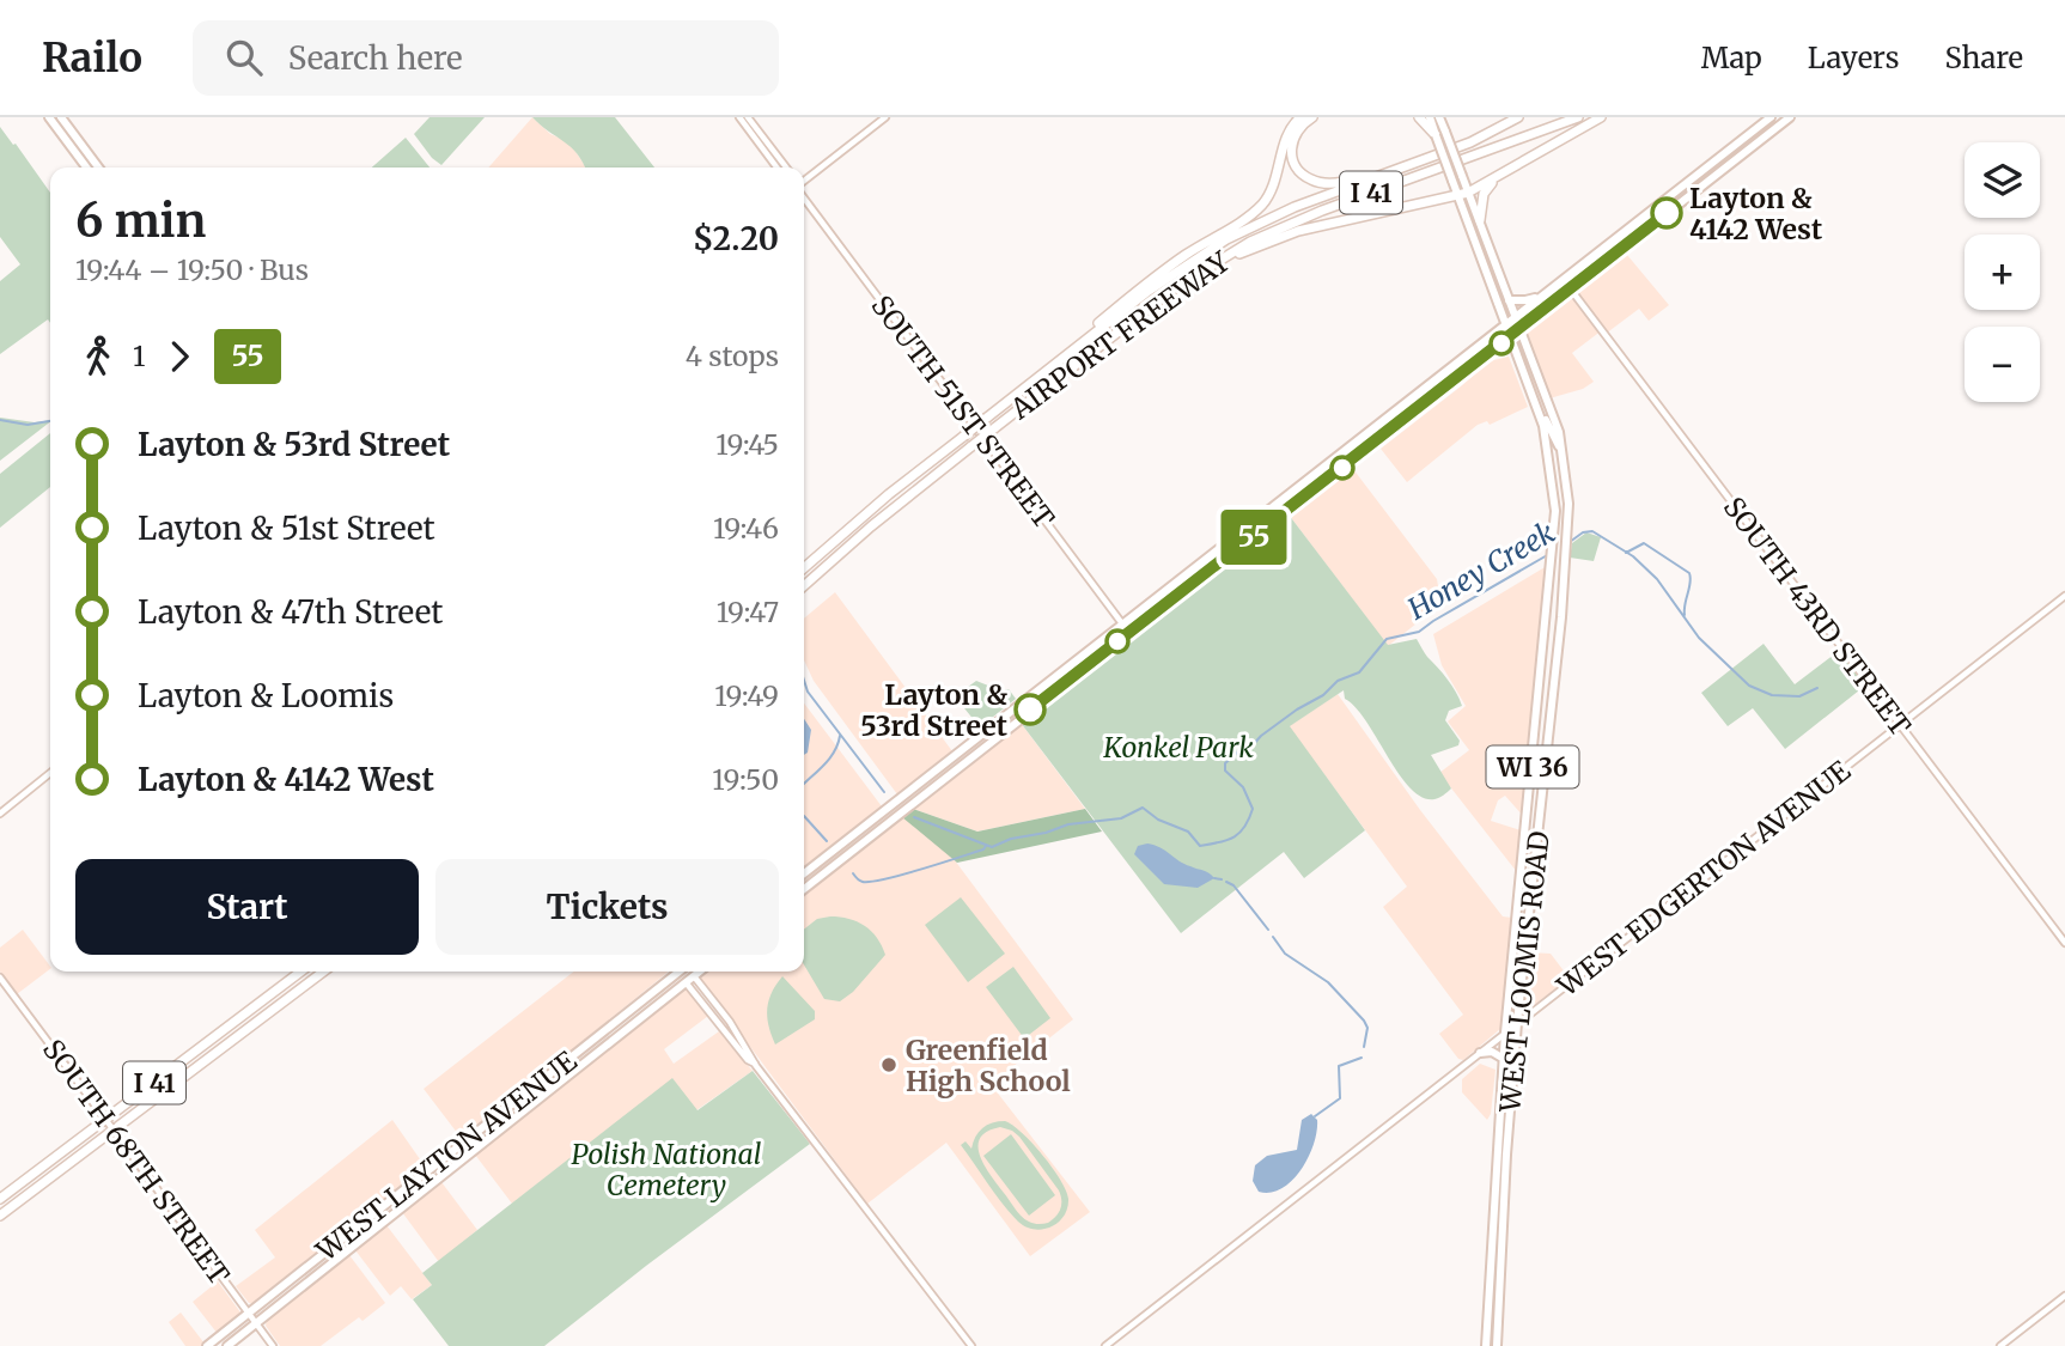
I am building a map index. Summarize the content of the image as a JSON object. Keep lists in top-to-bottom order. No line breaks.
{"streets":{"highway":["I 41","AIRPORT FREEWAY"],"main road":["WI 36","WEST LOOMIS ROAD","WEST LAYTON AVENUE"],"street":["SOUTH 51ST STREET","SOUTH 43RD STREET","WEST EDGERTON AVENUE","SOUTH 68TH STREET"]},"crossings":[["SOUTH 43RD STREET","WEST EDGERTON AVENUE"],["WEST EDGERTON AVENUE","WEST LOOMIS ROAD"],["WEST LAYTON AVENUE","SOUTH 68TH STREET"]],"water":["Honey Creek"],"parks":["Konkel Park","Polish National Cemetery"],"places":["Layton & 4142 West","Layton & 53rd Street","Greenfield High School"],"lines":["bus line 55"],"page":{"header":"Railo","search":"Search here","nav":["Map","Layers","Share"],"on_map":"55","map_buttons":["+","−"],"heading":["6 min","19:44 – 19:50 · Bus","$2.20"],"legs":["1","55","4 stops"],"list":[{"name":"Layton & 53rd Street","value":"19:45"},{"name":"Layton & 51st Street","value":"19:46"},{"name":"Layton & 47th Street","value":"19:47"},{"name":"Layton & Loomis","value":"19:49"},{"name":"Layton & 4142 West","value":"19:50"}],"buttons":["Start","Tickets"]}}
